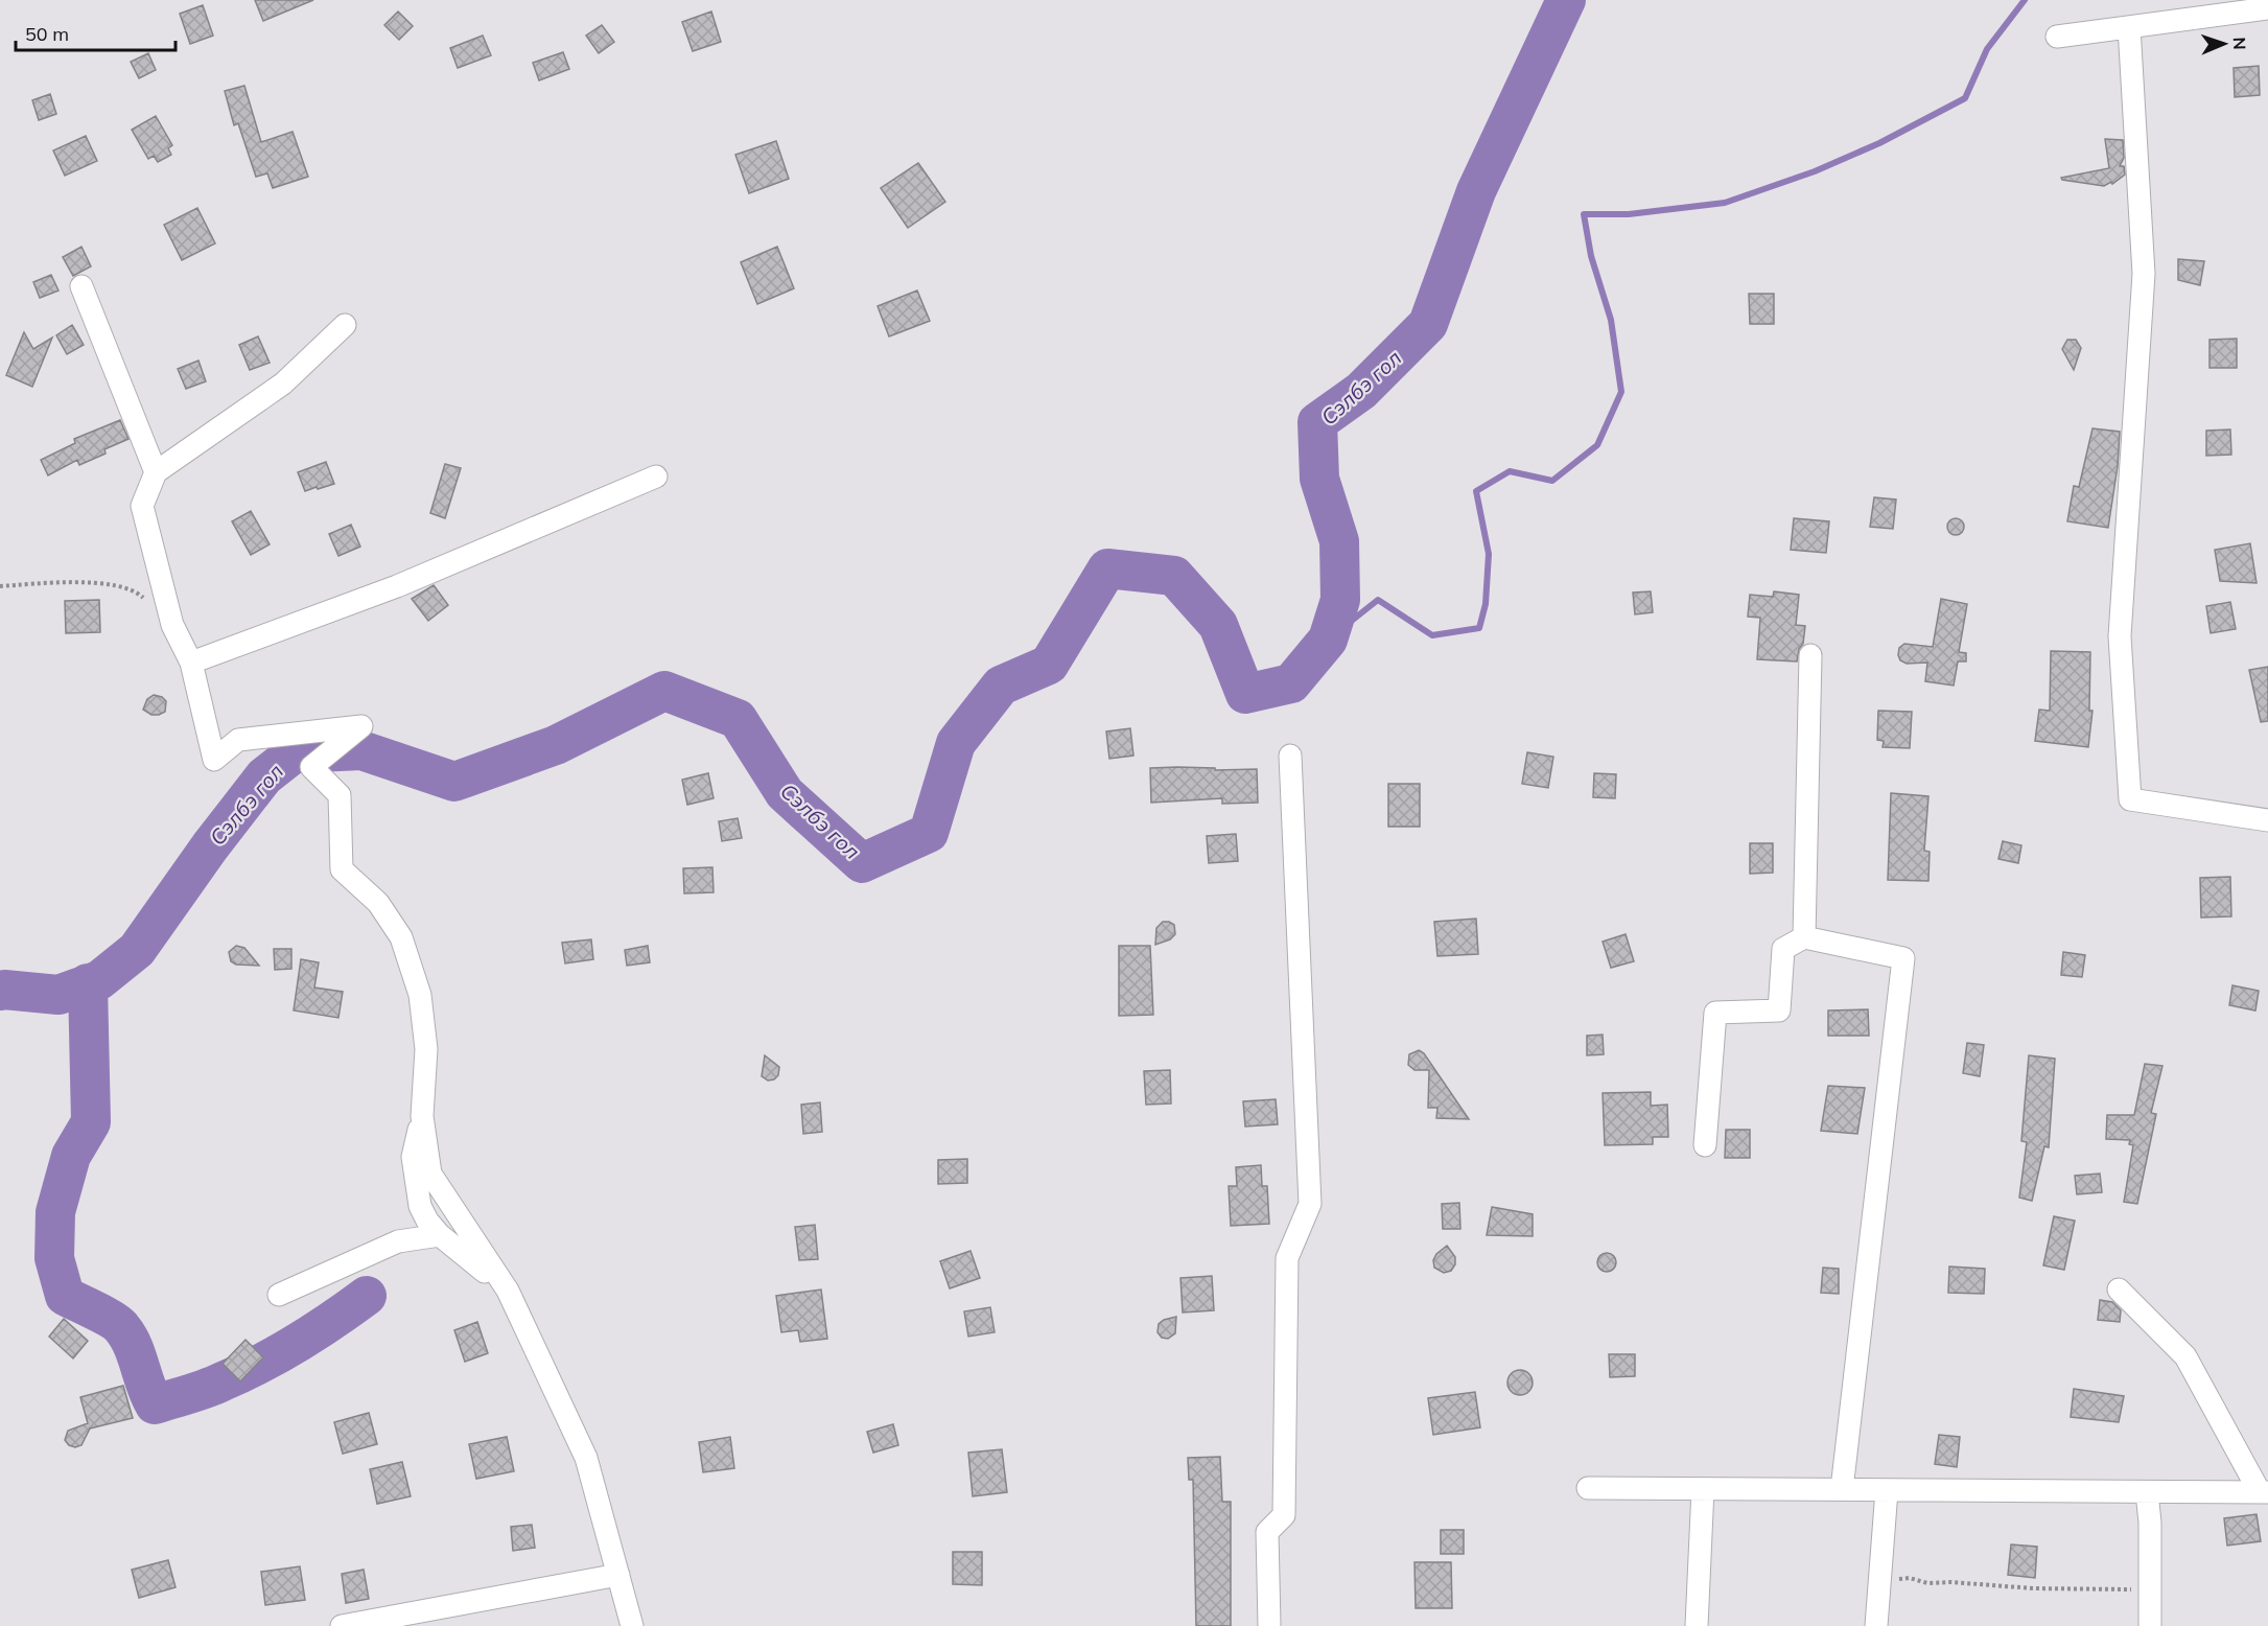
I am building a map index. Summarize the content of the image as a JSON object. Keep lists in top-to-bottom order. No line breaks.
{"water":["Сэлбэ гол"],"scale_bar":"50 m","north":"right"}
